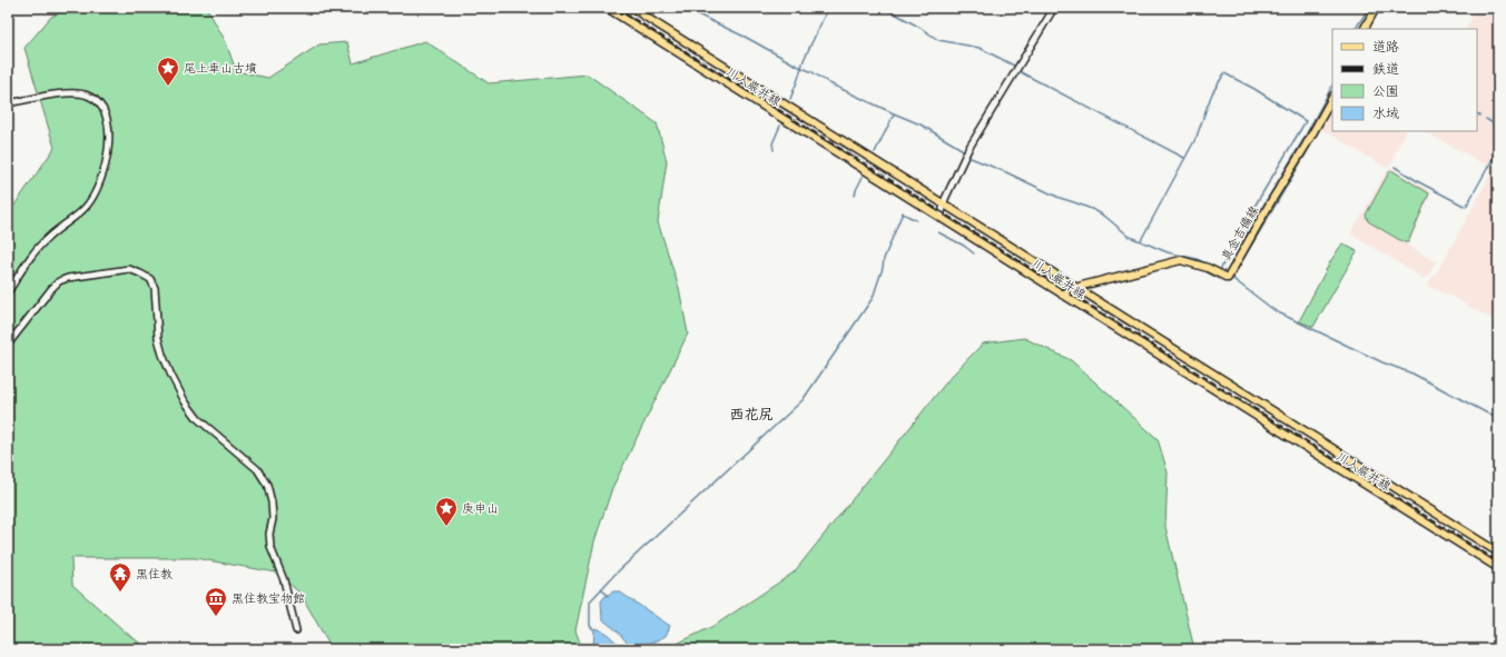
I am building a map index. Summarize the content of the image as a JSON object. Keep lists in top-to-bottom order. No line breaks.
{"streets":{"main road":["川入巌井線","真金吉備線"]},"crossings":[["川入巌井線","真金吉備線"]],"districts":["西花尻"],"places":{"place":["尾上車山古墳","庚申山"],"temple":["黒住教"],"museum":["黒住教宝物館"]},"legend":["道路","鉄道","公園","水域"]}
